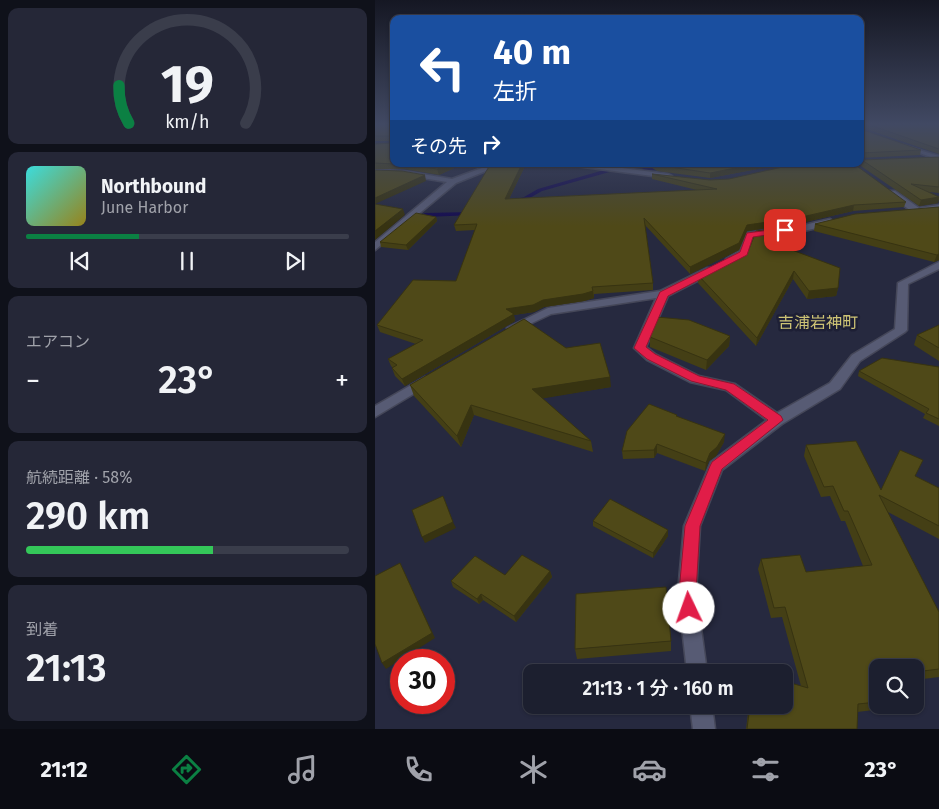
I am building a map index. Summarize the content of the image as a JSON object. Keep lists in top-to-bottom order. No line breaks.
{"districts":["吉浦岩神町"],"page":{"turn":["40 m","左折"],"then":"その先","song":["Northbound","June Harbor"],"tile":["エアコン",["航続距離 · 58%","290 km"],["到着","21:13"]],"heat":["−","23°","+"],"limit":"30","trip":"21:13 · 1 分 · 160 m","tabs":["21:12","23°"],"gauge":["19","km/h"]}}
